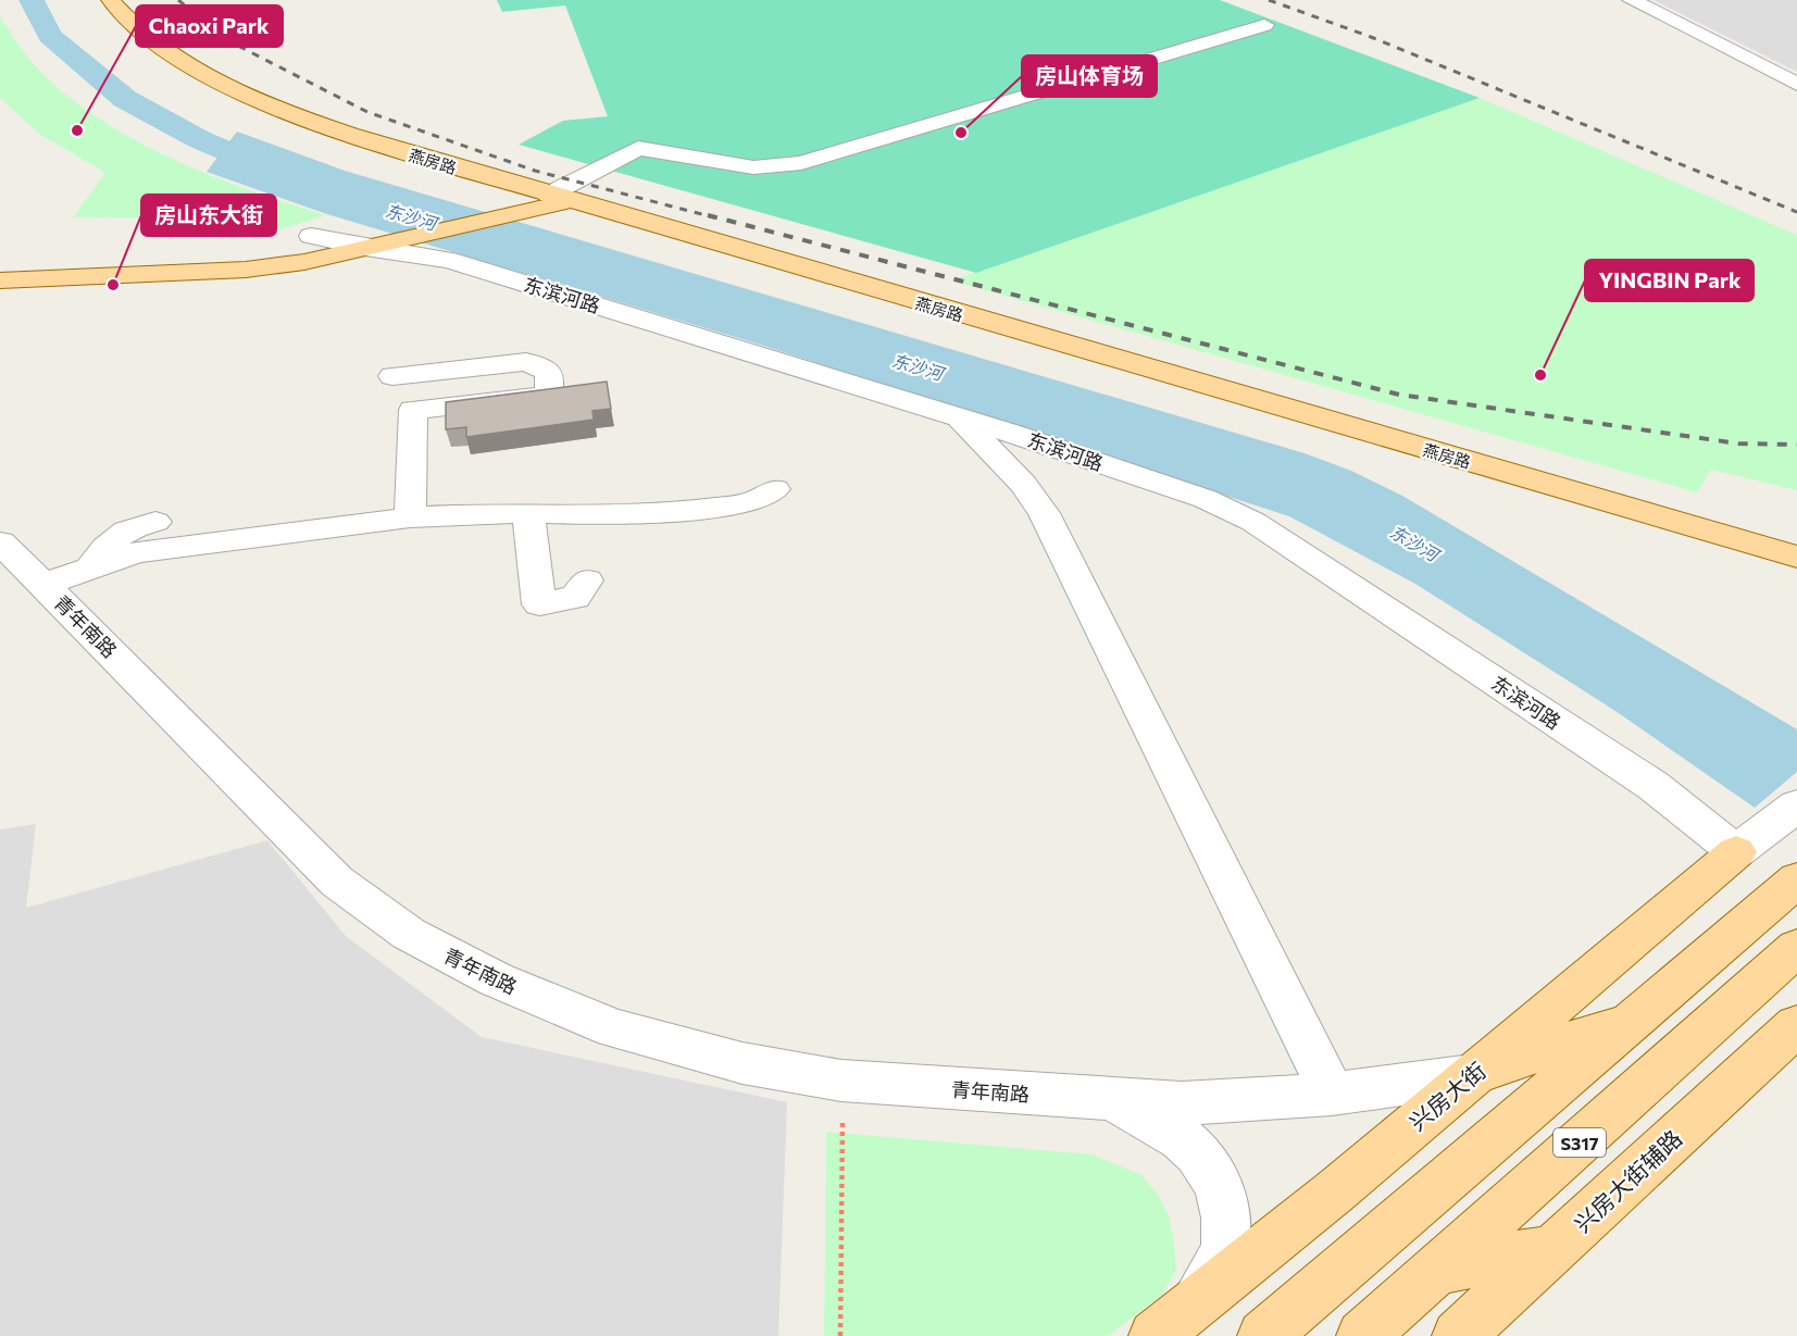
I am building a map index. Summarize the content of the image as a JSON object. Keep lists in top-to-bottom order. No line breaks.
{"streets":{"main road":["燕房路","兴房大街","S317","兴房大街辅路"],"street":["东滨河路","青年南路"]},"crossings":[["东滨河路","兴房大街"],["青年南路","兴房大街"]],"water":["东沙河"],"places":["Chaoxi Park","房山体育场","房山东大街","YINGBIN Park"]}
